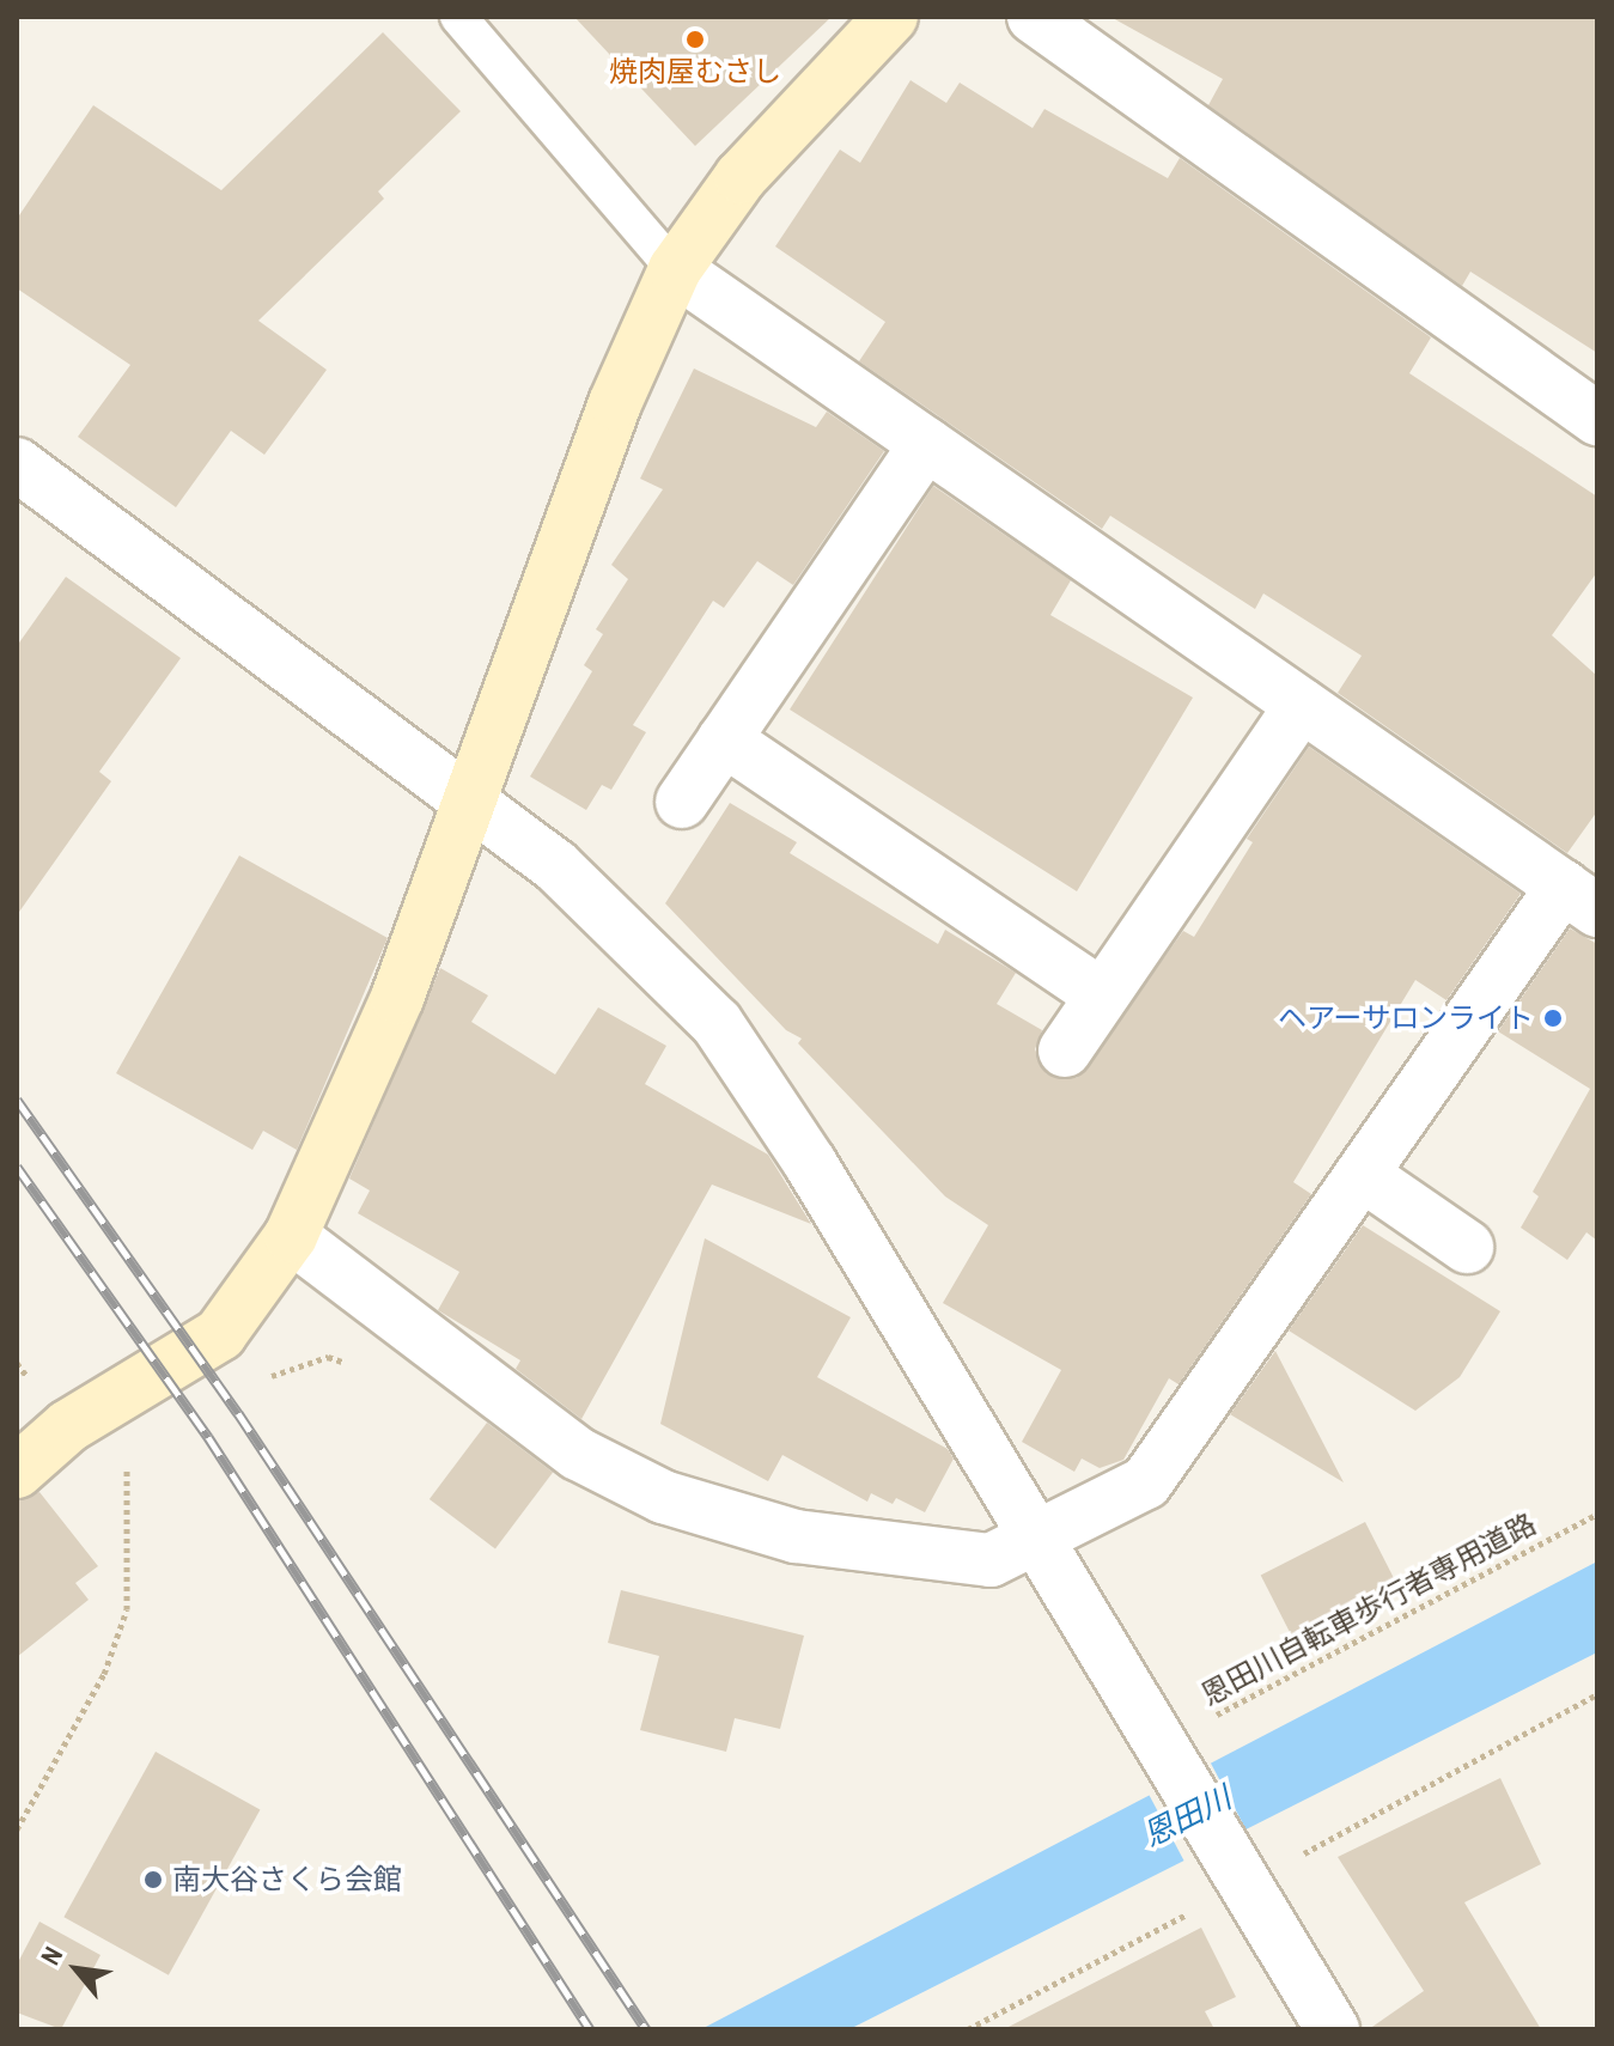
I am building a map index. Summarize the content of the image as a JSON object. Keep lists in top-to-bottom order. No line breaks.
{"streets":{"path":["恩田川自転車歩行者専用道路"]},"water":["恩田川"],"places":["焼肉屋むさし","ヘアーサロンライト","南大谷さくら会館"],"north":"top left"}
